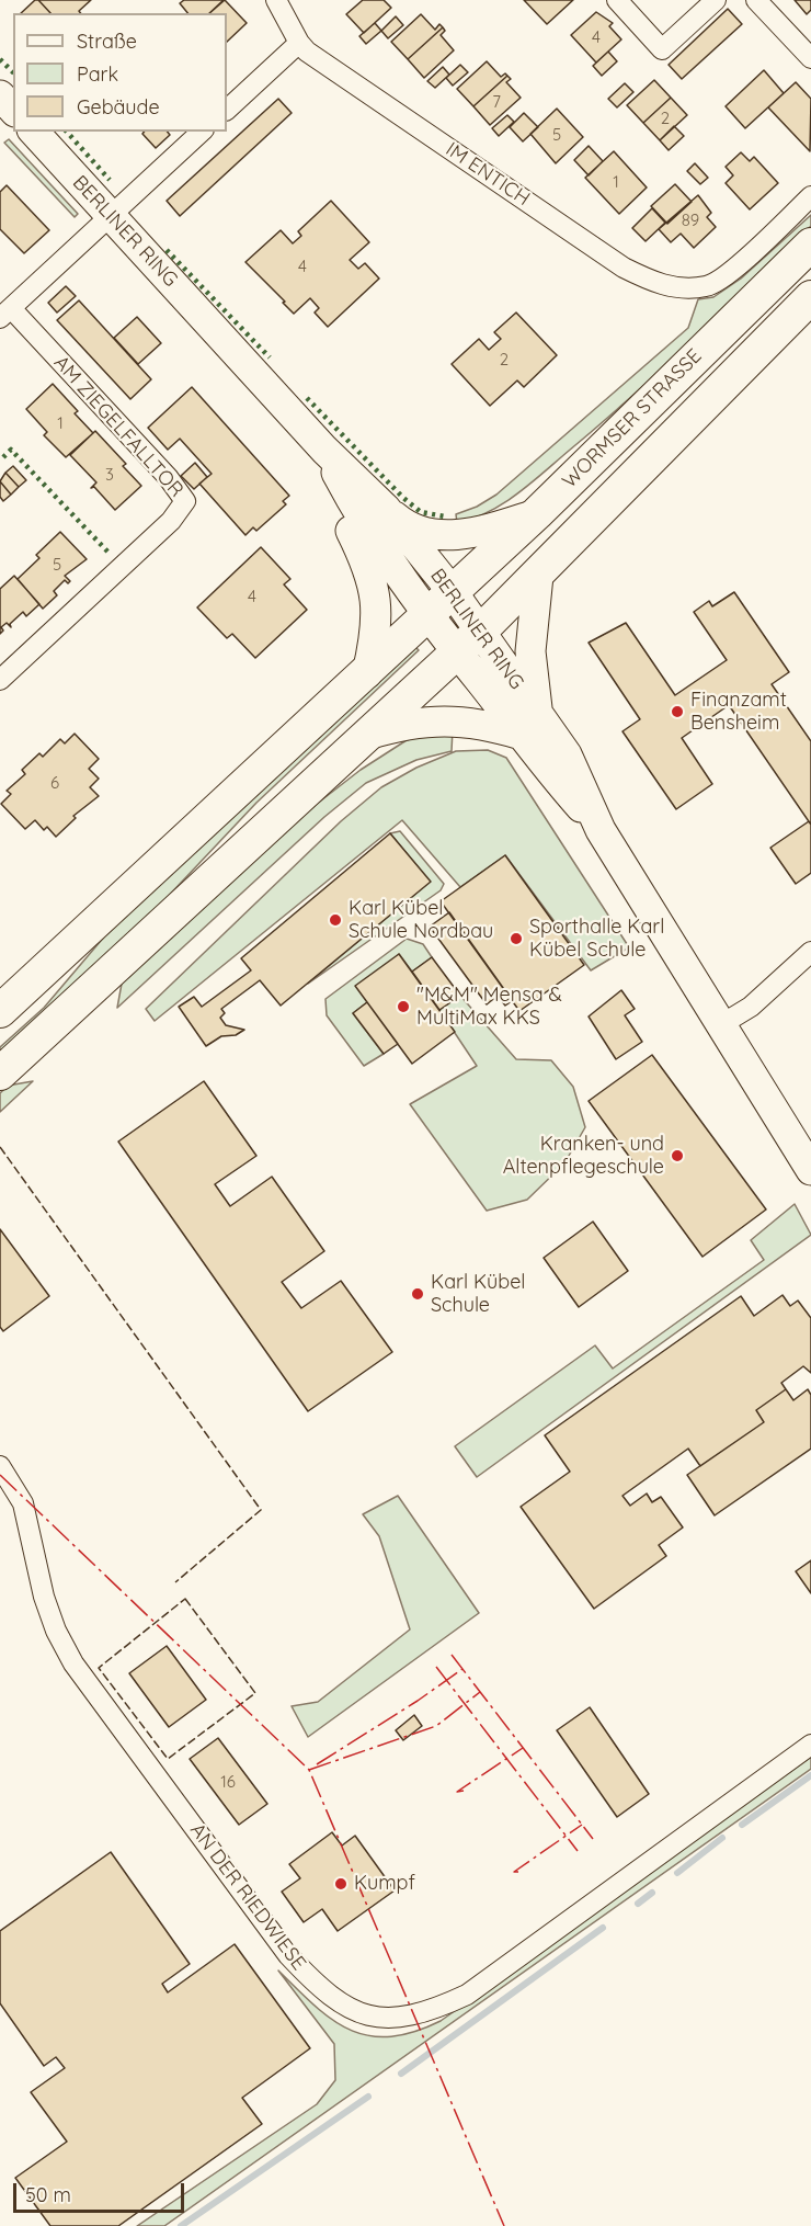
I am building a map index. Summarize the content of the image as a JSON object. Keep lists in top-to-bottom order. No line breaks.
{"streets":{"main road":["WORMSER STRASSE"],"street":["IM ENTICH","BERLINER RING","AM ZIEGELFALLTOR","AN DER RIEDWIESE"]},"crossings":[["BERLINER RING","WORMSER STRASSE"]],"places":["Finanzamt Bensheim","Karl Kübel Schule Nordbau","Sporthalle Karl Kübel Schule","\"M&M\" Mensa & MultiMax KKS","Kranken- und Altenpflegeschule","Karl Kübel Schule","Kumpf"],"house_numbers":["4","7","2","5","1","89","4","2","1","3","5","4","6","16"],"legend":["Straße","Park","Gebäude"],"scale_bar":"50 m"}
